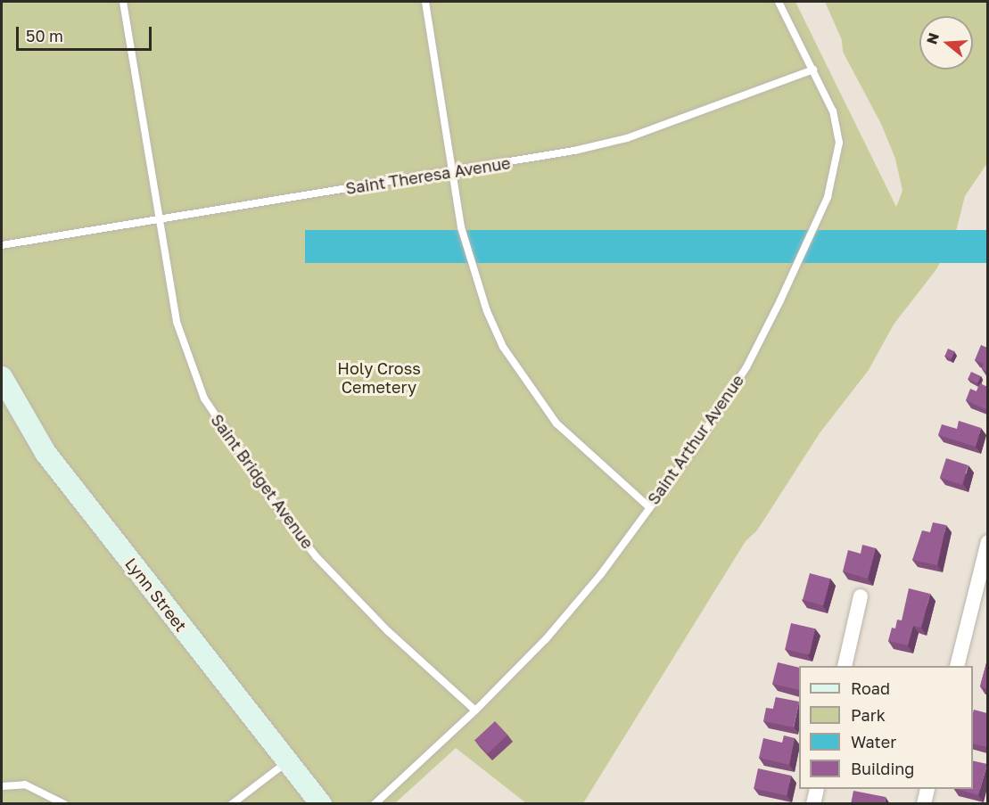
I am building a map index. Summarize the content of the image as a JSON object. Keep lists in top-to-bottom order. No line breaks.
{"streets":{"main road":["Lynn Street"],"lane":["Saint Theresa Avenue","Saint Arthur Avenue","Saint Bridget Avenue"]},"crossings":[["Saint Theresa Avenue","Saint Arthur Avenue"],["Saint Theresa Avenue","Saint Bridget Avenue"],["Saint Arthur Avenue","Saint Bridget Avenue"]],"parks":["Holy Cross Cemetery"],"legend":["Road","Park","Water","Building"],"scale_bar":"50 m","north":"left"}
